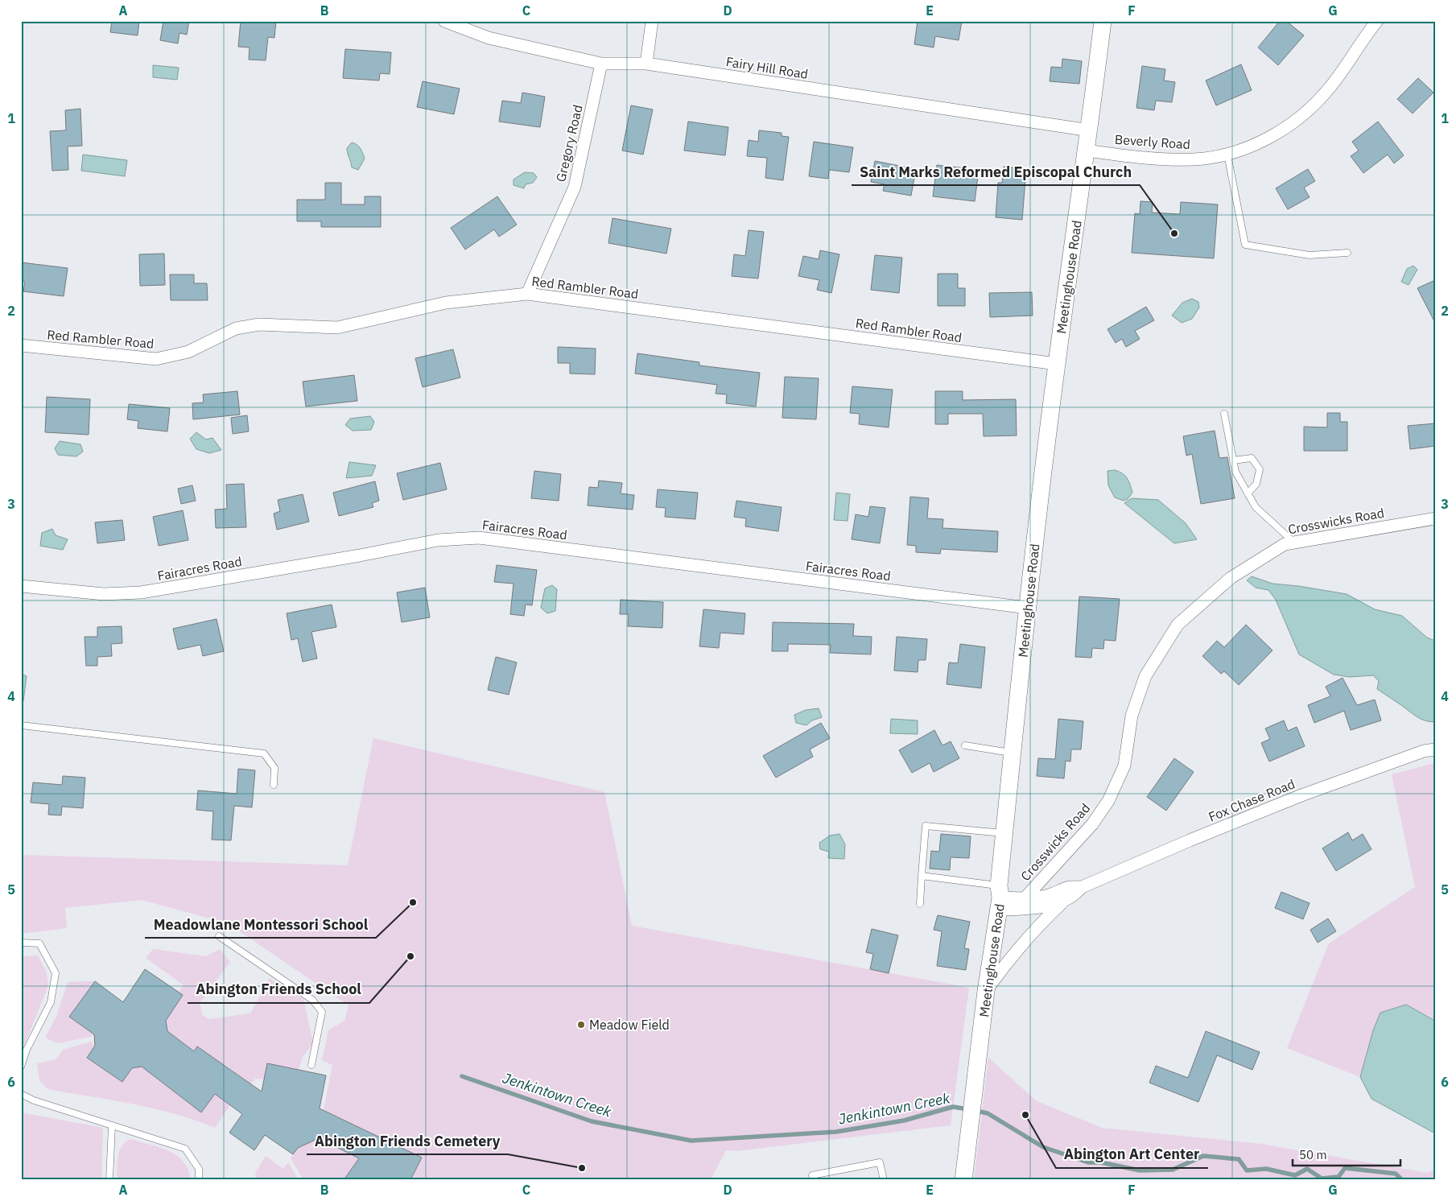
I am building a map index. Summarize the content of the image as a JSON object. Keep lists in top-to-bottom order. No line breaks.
{"streets":{"street":["Fairy Hill Road","Beverly Road","Gregory Road","Meetinghouse Road","Red Rambler Road","Crosswicks Road","Fairacres Road","Fox Chase Road"]},"crossings":[["Fairy Hill Road","Gregory Road"],["Fairy Hill Road","Meetinghouse Road"],["Beverly Road","Meetinghouse Road"],["Gregory Road","Red Rambler Road"],["Meetinghouse Road","Red Rambler Road"],["Meetinghouse Road","Fairacres Road"],["Meetinghouse Road","Fox Chase Road"],["Crosswicks Road","Fox Chase Road"]],"water":["Jenkintown Creek"],"places":["Saint Marks Reformed Episcopal Church","Meadowlane Montessori School","Abington Friends School","Meadow Field","Abington Art Center","Abington Friends Cemetery"],"scale_bar":"50 m","grid":{"columns":["A","B","C","D","E","F","G"],"rows":["1","2","3","4","5","6"]}}
